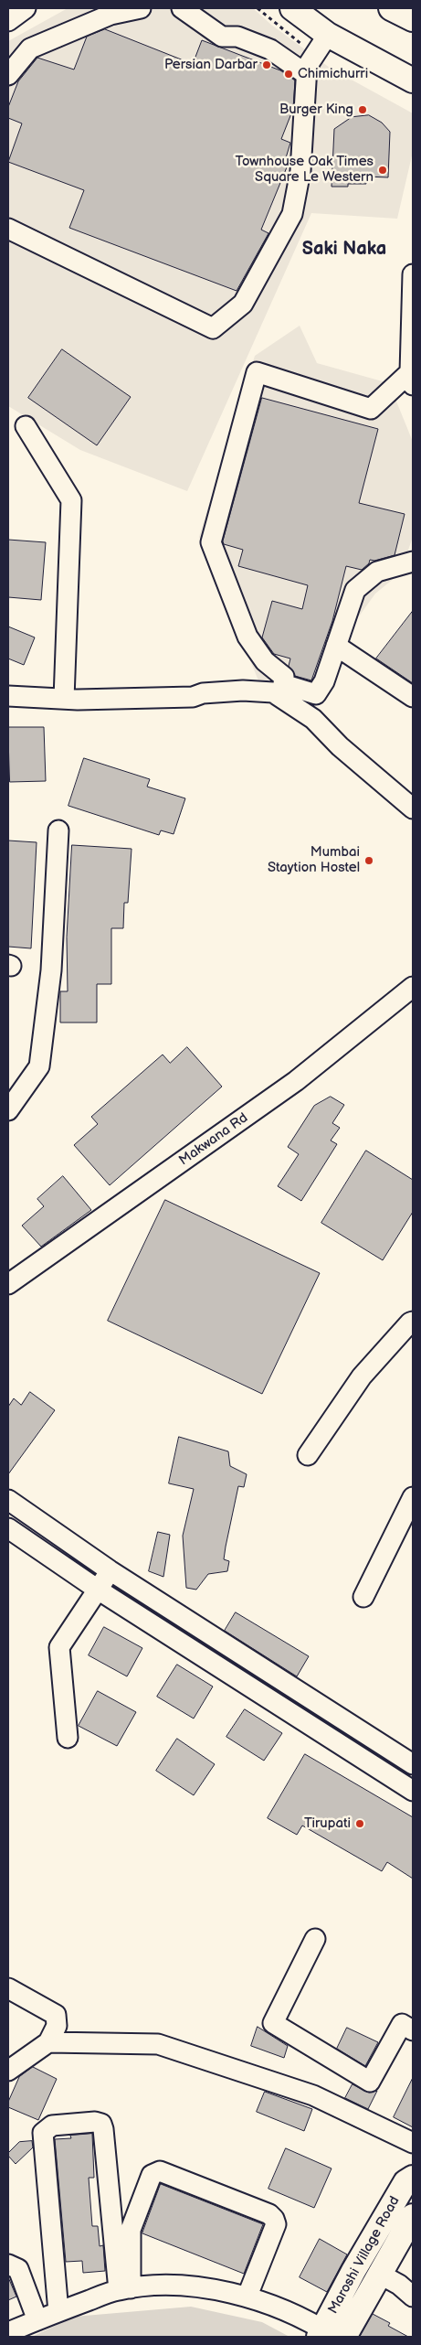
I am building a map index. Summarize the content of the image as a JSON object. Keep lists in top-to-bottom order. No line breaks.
{"streets":{"main road":["Maroshi Village Road"],"street":["Makwana Rd"]},"districts":["Saki Naka"],"places":["Persian Darbar","Chimichurri","Burger King","Townhouse Oak Times Square Le Western","Mumbai Staytion Hostel","Tirupati"]}
